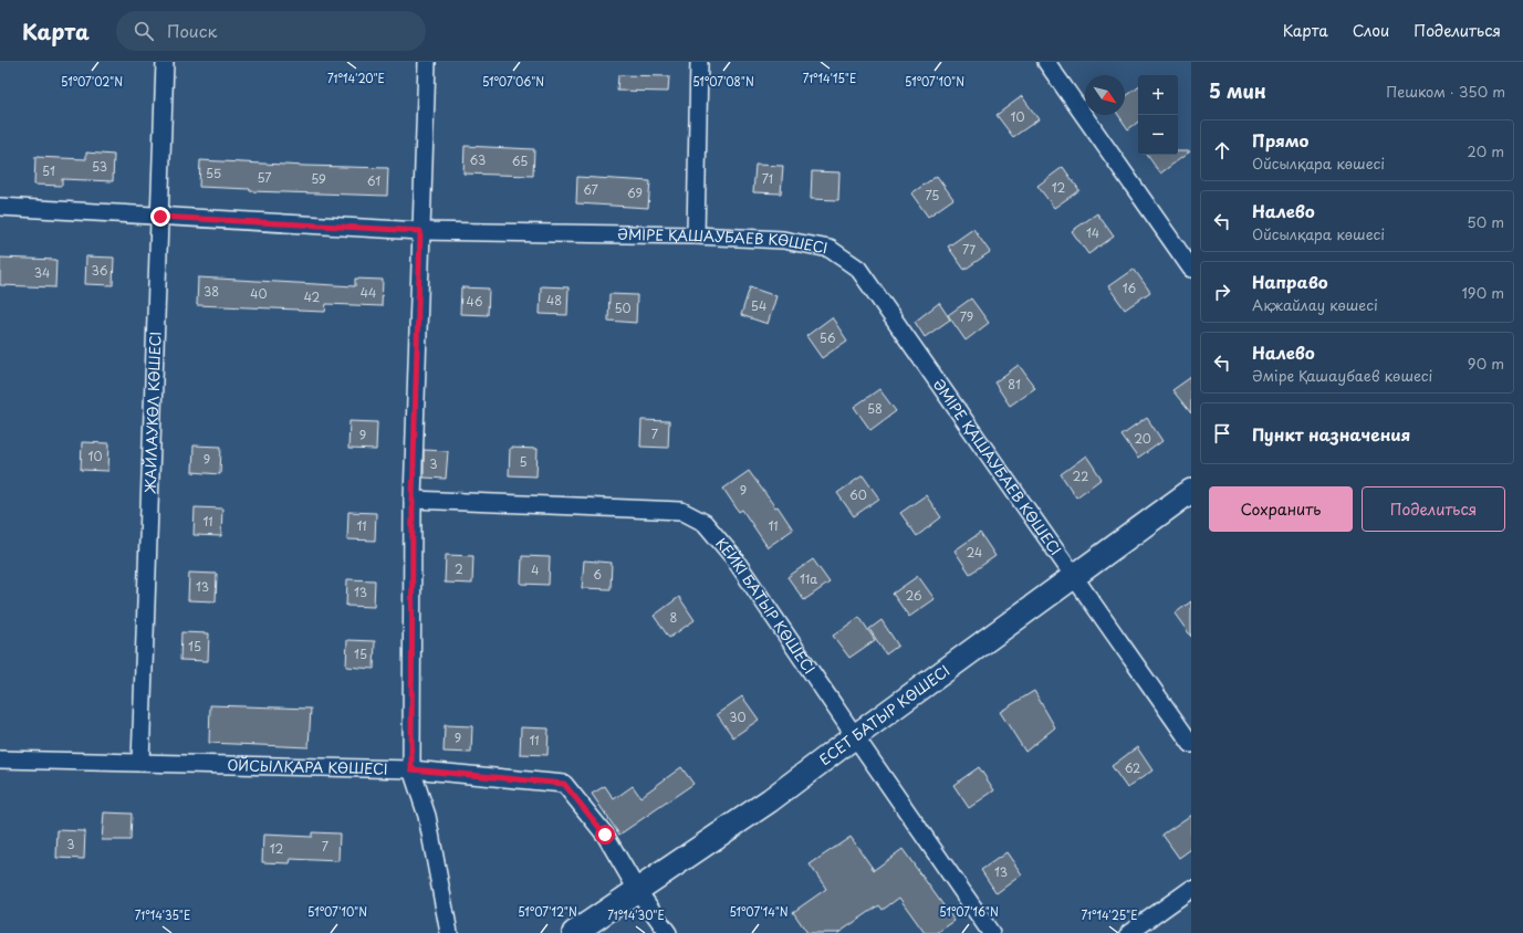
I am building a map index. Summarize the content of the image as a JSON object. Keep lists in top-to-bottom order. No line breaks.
{"streets":{"street":["ӘМІРЕ ҚАШАУБАЕВ КӨШЕСІ","ЖАЙЛАУКӨЛ КӨШЕСІ","КЕЙКІ БАТЫР КӨШЕСІ","ЕСЕТ БАТЫР КӨШЕСІ","ОЙСЫЛҚАРА КӨШЕСІ"]},"crossings":[["ӘМІРЕ ҚАШАУБАЕВ КӨШЕСІ","ЖАЙЛАУКӨЛ КӨШЕСІ"],["ӘМІРЕ ҚАШАУБАЕВ КӨШЕСІ","ЕСЕТ БАТЫР КӨШЕСІ"],["ЖАЙЛАУКӨЛ КӨШЕСІ","ОЙСЫЛҚАРА КӨШЕСІ"],["КЕЙКІ БАТЫР КӨШЕСІ","ЕСЕТ БАТЫР КӨШЕСІ"],["ЕСЕТ БАТЫР КӨШЕСІ","ОЙСЫЛҚАРА КӨШЕСІ"]],"house_numbers":["10","63","65","53","51","55","57","59","71","61","12","67","69","75","14","77","36","34","16","38","44","40","42","48","46","54","50","79","56","81","58","7","9","20","10","9","5","3","22","9","60","11","11","11","24","2","4","6","11а","13","13","26","8","15","15","30","9","11","62","3","7","12","13"],"north":"bottom right","page":{"header":"Карта","search":"Поиск","nav":["Карта","Слои","Поделиться"],"heading":["5 мин","Пешком · 350 m"],"map_buttons":["+","−"],"list":[["Прямо","Ойсылқара көшесі","20 m"],["Налево","Ойсылқара көшесі","50 m"],["Направо","Ақжайлау көшесі","190 m"],["Налево","Әміре Қашаубаев көшесі","90 m"],"Пункт назначения"],"buttons":["Сохранить","Поделиться"]},"coordinates":["71°14'20\"E","71°14'15\"E","51°07'02\"N","51°07'06\"N","51°07'08\"N","51°07'10\"N","51°07'12\"N","51°07'14\"N","51°07'16\"N","71°14'35\"E","71°14'30\"E","71°14'25\"E"]}
